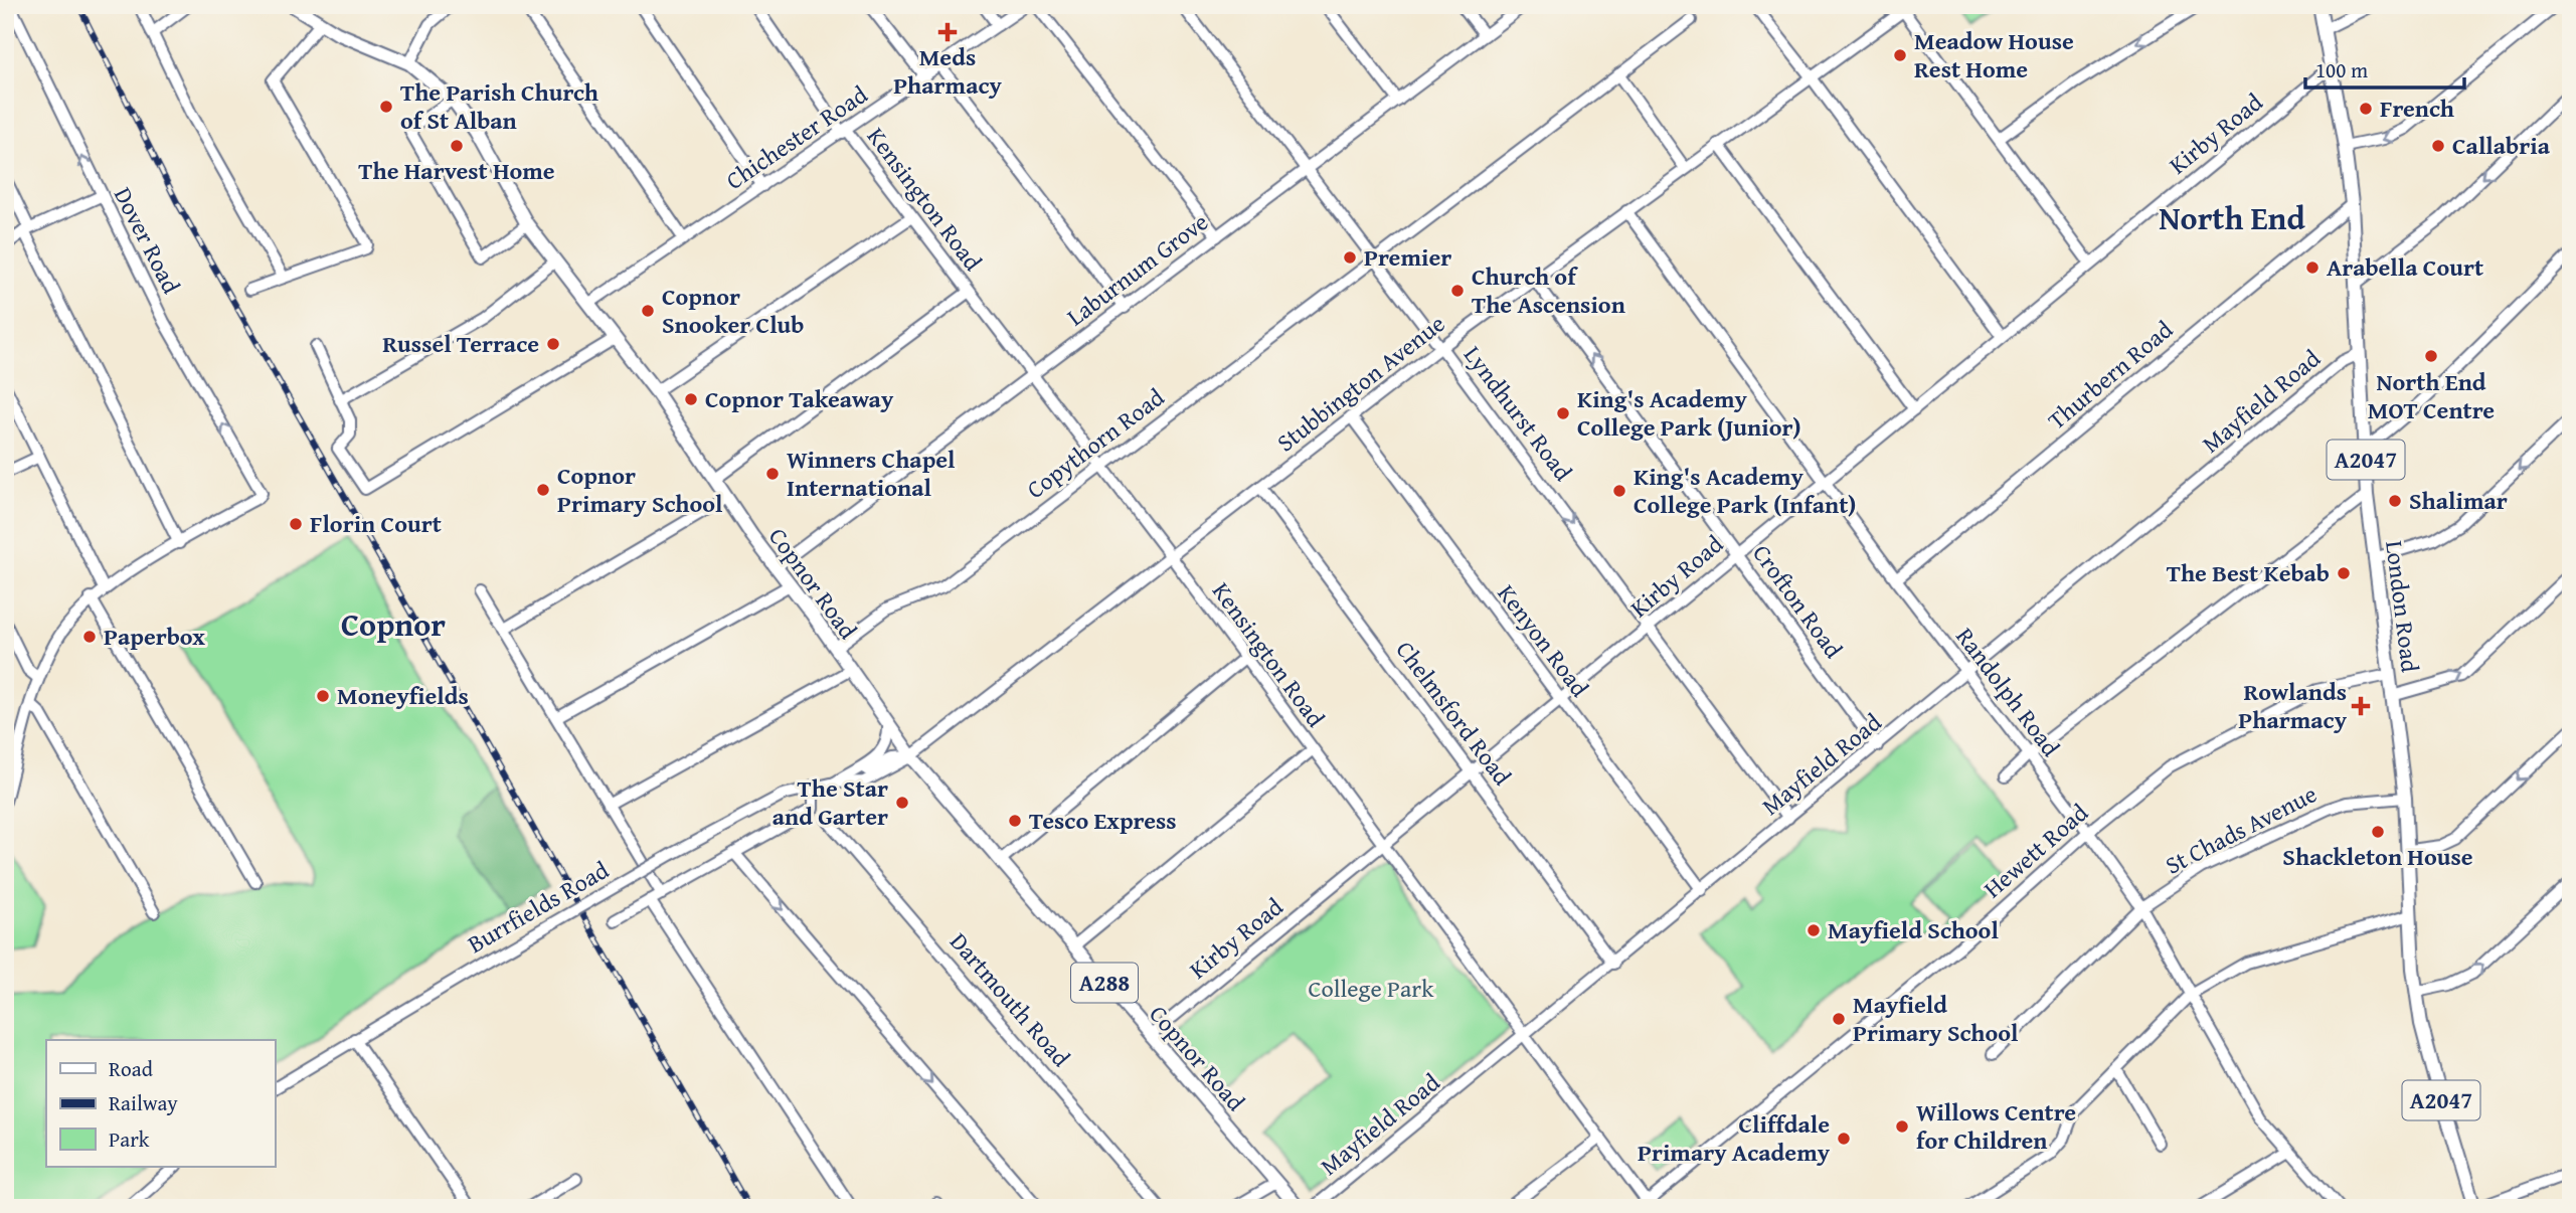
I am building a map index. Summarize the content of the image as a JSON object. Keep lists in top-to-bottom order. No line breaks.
{"streets":{"main road":["A2047","Copnor Road","London Road","A288"],"street":["Kirby Road","Chichester Road","Kensington Road","Dover Road","Laburnum Grove","Thurbern Road","Stubbington Avenue","Mayfield Road","Lyndhurst Road","Copythorn Road","Crofton Road","Kenyon Road","Randolph Road","Chelmsford Road","St Chads Avenue","Hewett Road","Burrfields Road","Dartmouth Road"]},"crossings":[["Kirby Road","Kensington Road"],["Kirby Road","Lyndhurst Road"],["Kirby Road","Copnor Road"],["Kirby Road","Crofton Road"],["Kirby Road","London Road"],["Kirby Road","Kenyon Road"],["Kirby Road","Randolph Road"],["Kirby Road","Chelmsford Road"],["Chichester Road","Kensington Road"],["Chichester Road","Copnor Road"],["Kensington Road","Laburnum Grove"],["Kensington Road","Stubbington Avenue"],["Kensington Road","Mayfield Road"],["Kensington Road","Copythorn Road"],["Kensington Road","Hewett Road"],["Laburnum Grove","Lyndhurst Road"],["Laburnum Grove","Copnor Road"],["Thurbern Road","London Road"],["Thurbern Road","Randolph Road"],["Stubbington Avenue","Lyndhurst Road"],["Stubbington Avenue","Copnor Road"],["Stubbington Avenue","Crofton Road"],["Stubbington Avenue","Kenyon Road"],["Stubbington Avenue","Randolph Road"],["Stubbington Avenue","Chelmsford Road"],["Stubbington Avenue","Burrfields Road"],["Mayfield Road","Lyndhurst Road"],["Mayfield Road","Crofton Road"],["Mayfield Road","London Road"],["Mayfield Road","Kenyon Road"],["Mayfield Road","Randolph Road"],["Mayfield Road","Chelmsford Road"],["Lyndhurst Road","Copythorn Road"],["Copythorn Road","Copnor Road"],["Copnor Road","Burrfields Road"],["London Road","St Chads Avenue"],["London Road","Hewett Road"],["Randolph Road","St Chads Avenue"],["Randolph Road","Hewett Road"]],"one_way":["Crofton Road"],"districts":["North End","Copnor"],"parks":["College Park"],"places":{"health":["Meds Pharmacy","Rowlands Pharmacy"],"other":["Meadow House Rest Home","The Parish Church of St Alban","French","The Harvest Home","Callabria","Premier","Arabella Court","Church of The Ascension","Copnor Snooker Club","Russel Terrace","North End MOT Centre","Copnor Takeaway","King's Academy College Park (Junior)","Winners Chapel International","Copnor Primary School","King's Academy College Park (Infant)","Shalimar","Florin Court","The Best Kebab","Paperbox","Moneyfields","The Star and Garter","Tesco Express","Shackleton House","Mayfield School","Mayfield Primary School","Willows Centre for Children","Cliffdale Primary Academy"]},"legend":["Road","Railway","Park"],"scale_bar":"100 m"}
